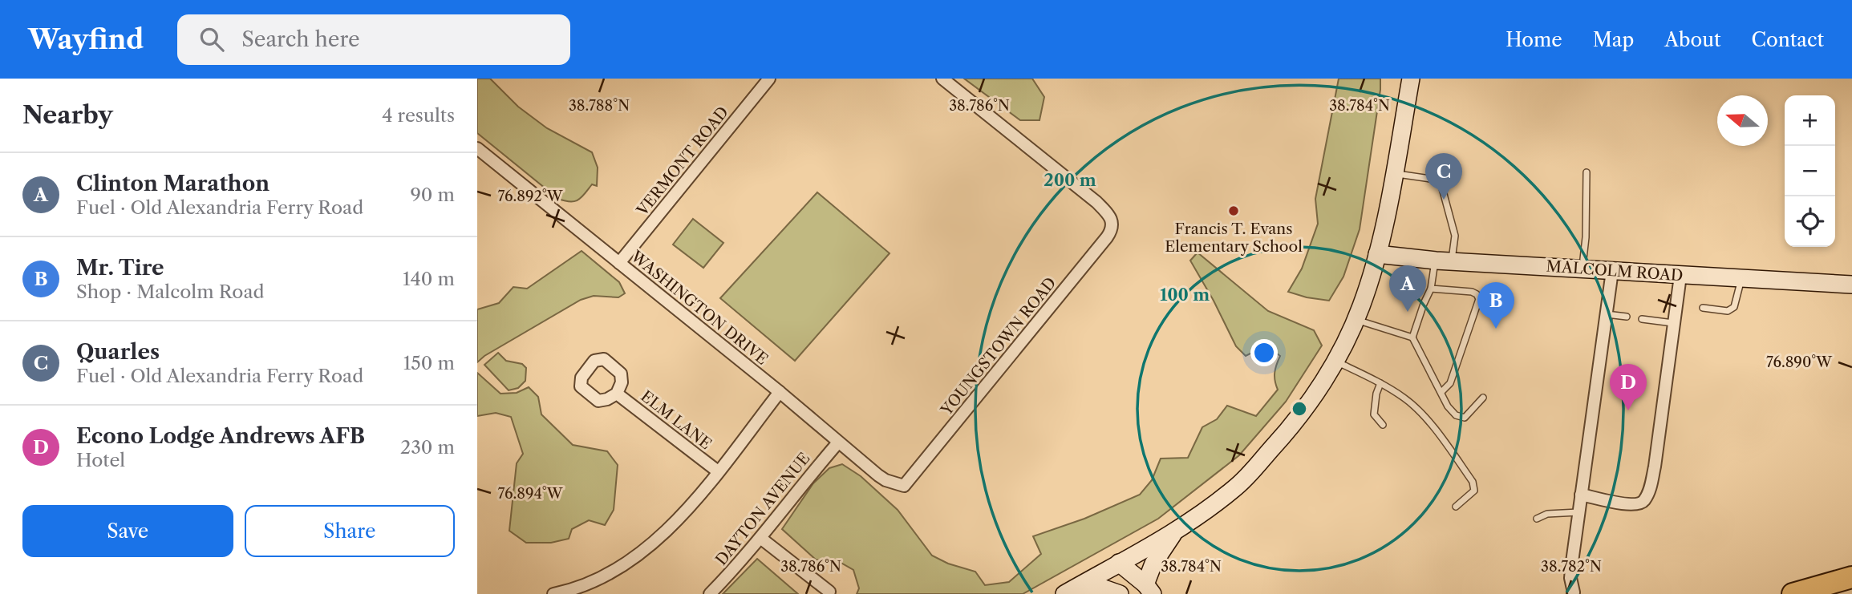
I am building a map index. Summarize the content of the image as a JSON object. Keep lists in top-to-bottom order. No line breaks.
{"streets":{"main road":["MALCOLM ROAD"],"street":["VERMONT ROAD","WASHINGTON DRIVE","YOUNGSTOWN ROAD","ELM LANE","DAYTON AVENUE"]},"crossings":[["VERMONT ROAD","WASHINGTON DRIVE"],["WASHINGTON DRIVE","YOUNGSTOWN ROAD"],["WASHINGTON DRIVE","DAYTON AVENUE"]],"places":["Francis T. Evans Elementary School"],"north":"left","page":{"header":"Wayfind","search":"Search here","nav":["Home","Map","About","Contact"],"heading":["Nearby","4 results"],"map_buttons":["+","−"],"list":[{"mark":"A","name":"Clinton Marathon","note":"Fuel · Old Alexandria Ferry Road","value":"90 m"},{"mark":"B","name":"Mr. Tire","note":"Shop · Malcolm Road","value":"140 m"},{"mark":"C","name":"Quarles","note":"Fuel · Old Alexandria Ferry Road","value":"150 m"},{"mark":"D","name":"Econo Lodge Andrews AFB","note":"Hotel","value":"230 m"}],"pins":["C","A","B","D"],"buttons":["Save","Share"]},"coordinates":["38.788°N","38.786°N","38.784°N","76.892°W","76.890°W","76.894°W","38.782°N"],"rings":["200 m","100 m"]}
